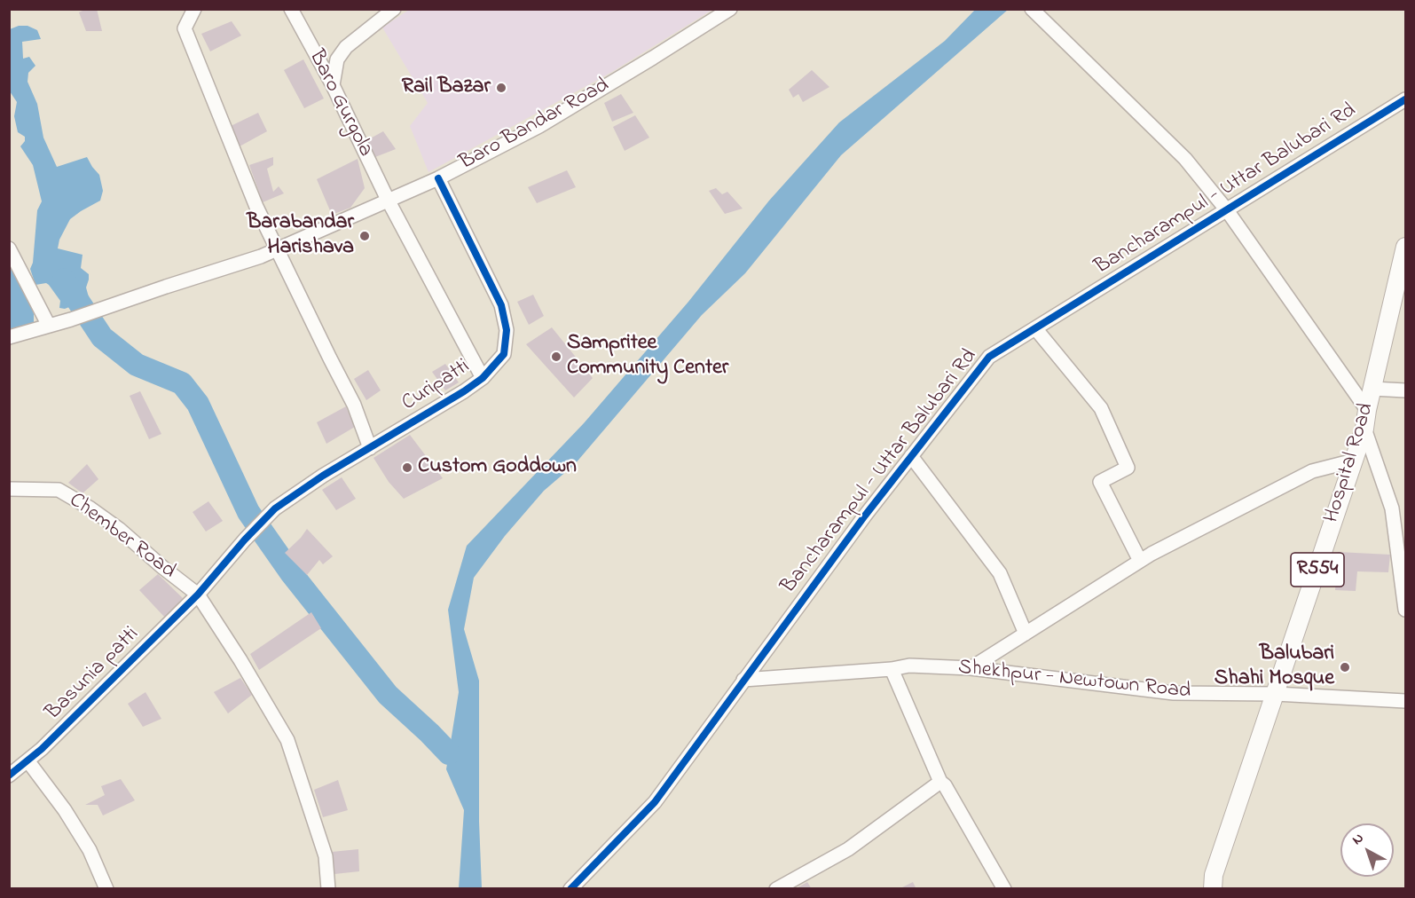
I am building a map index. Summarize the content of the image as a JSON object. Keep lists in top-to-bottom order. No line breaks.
{"streets":{"main road":["Hospital Road","R554"],"street":["Baro Gurgola","Baro Bandar Road","Bancharampul - Uttar Balubari Rd","Curipatti","Chember Road","Basunia patti","Shekhpur - Newtown Road"]},"crossings":[["Baro Gurgola","Baro Bandar Road"],["Baro Gurgola","Curipatti"],["Baro Bandar Road","Curipatti"],["Bancharampul - Uttar Balubari Rd","Shekhpur - Newtown Road"],["Curipatti","Basunia patti"],["Hospital Road","Shekhpur - Newtown Road"],["Chember Road","Basunia patti"]],"places":["Rail Bazar","Barabandar Harishava","Sampritee Community Center","Custom Goddown","Balubari Shahi Mosque"],"north":"top left"}
